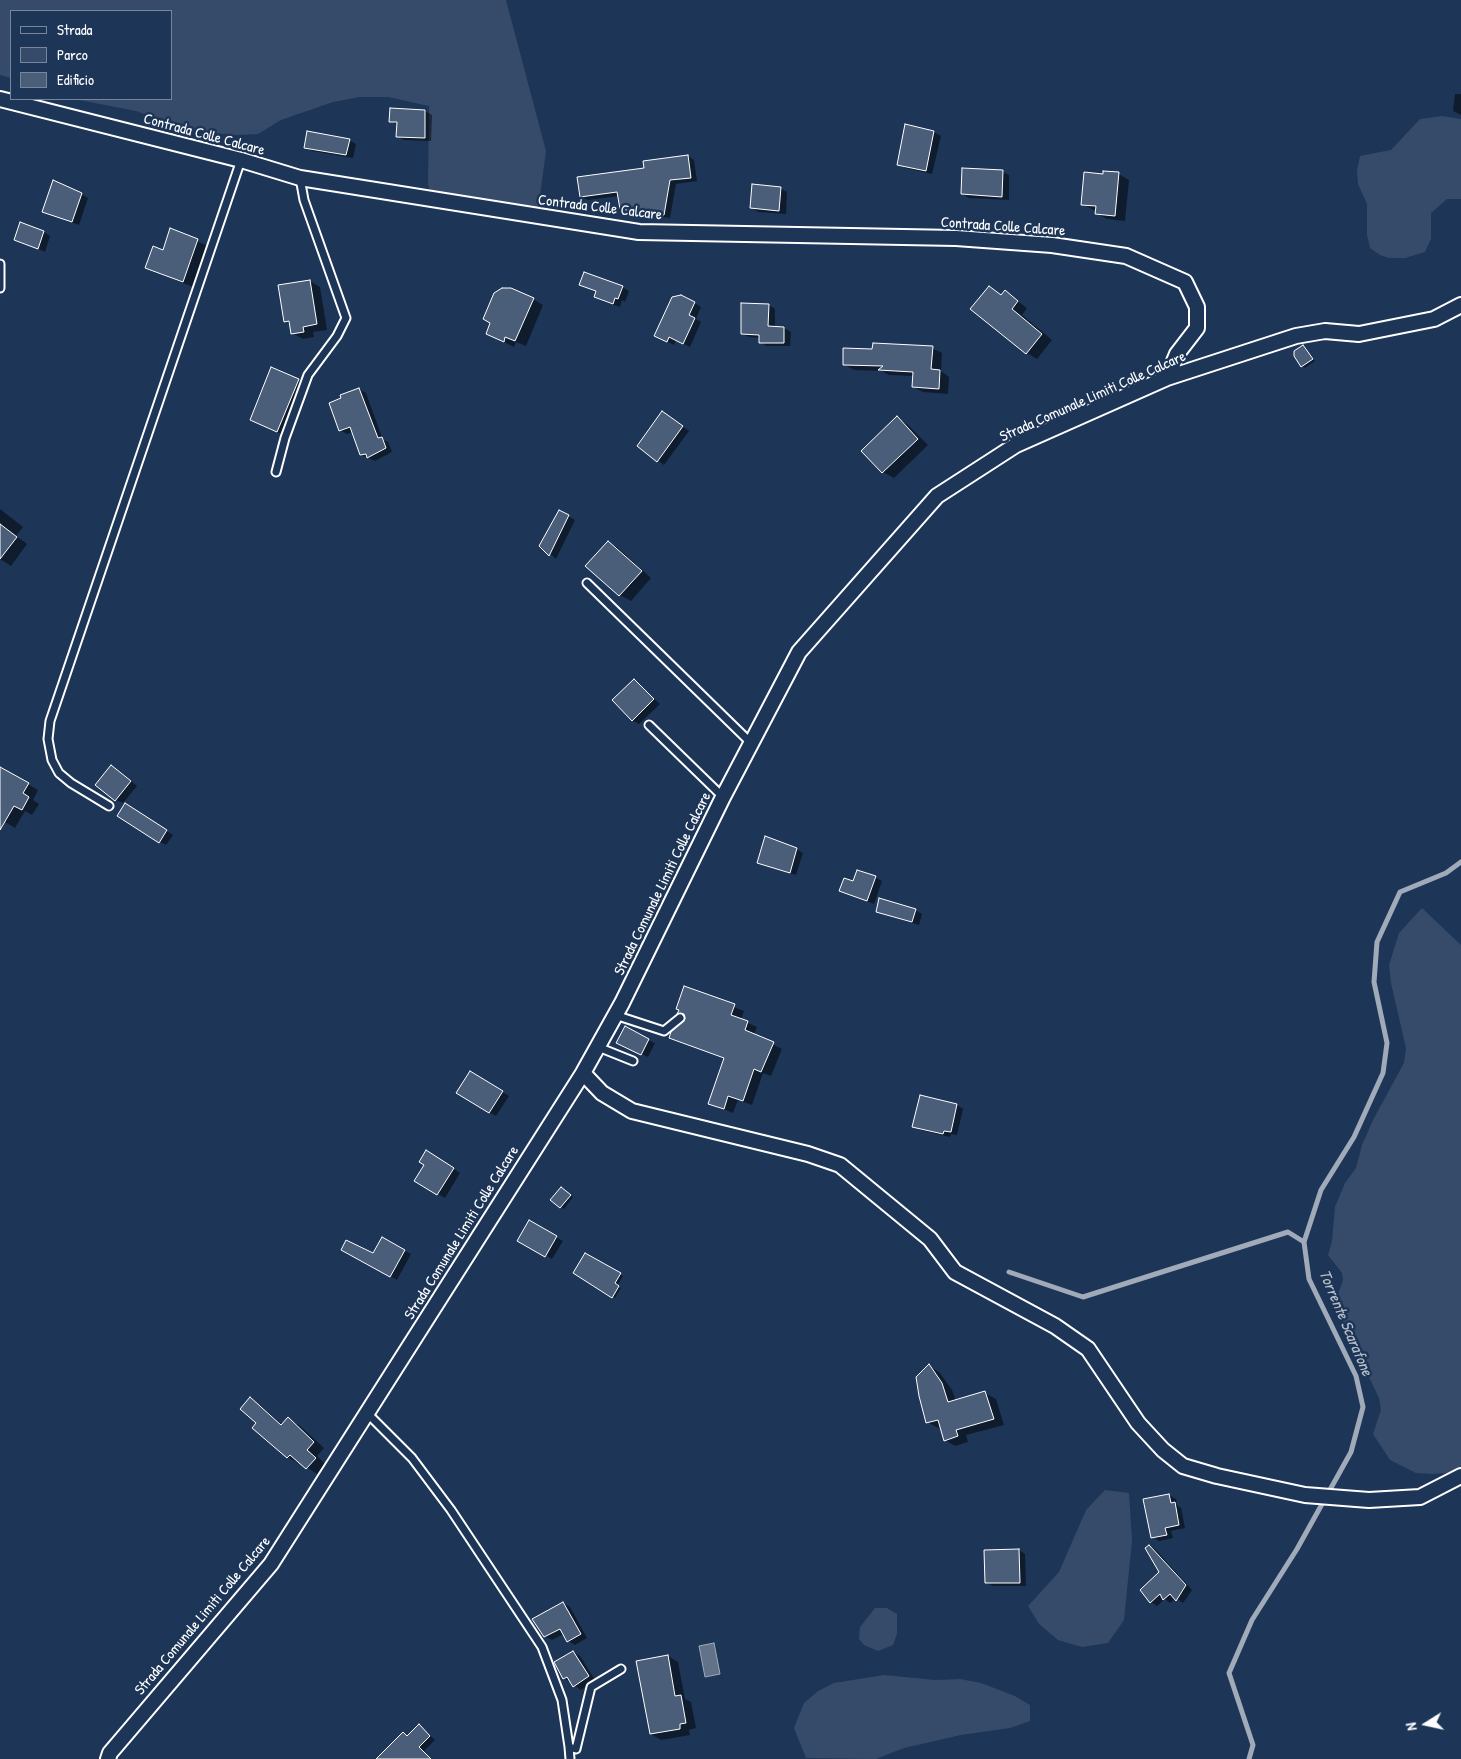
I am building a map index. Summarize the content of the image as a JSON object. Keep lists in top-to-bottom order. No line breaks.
{"streets":{"street":["Contrada Colle Calcare","Strada Comunale Limiti Colle Calcare"]},"crossings":[["Contrada Colle Calcare","Strada Comunale Limiti Colle Calcare"]],"water":["Torrente Scarafone"],"legend":["Strada","Parco","Edificio"],"north":"left"}
